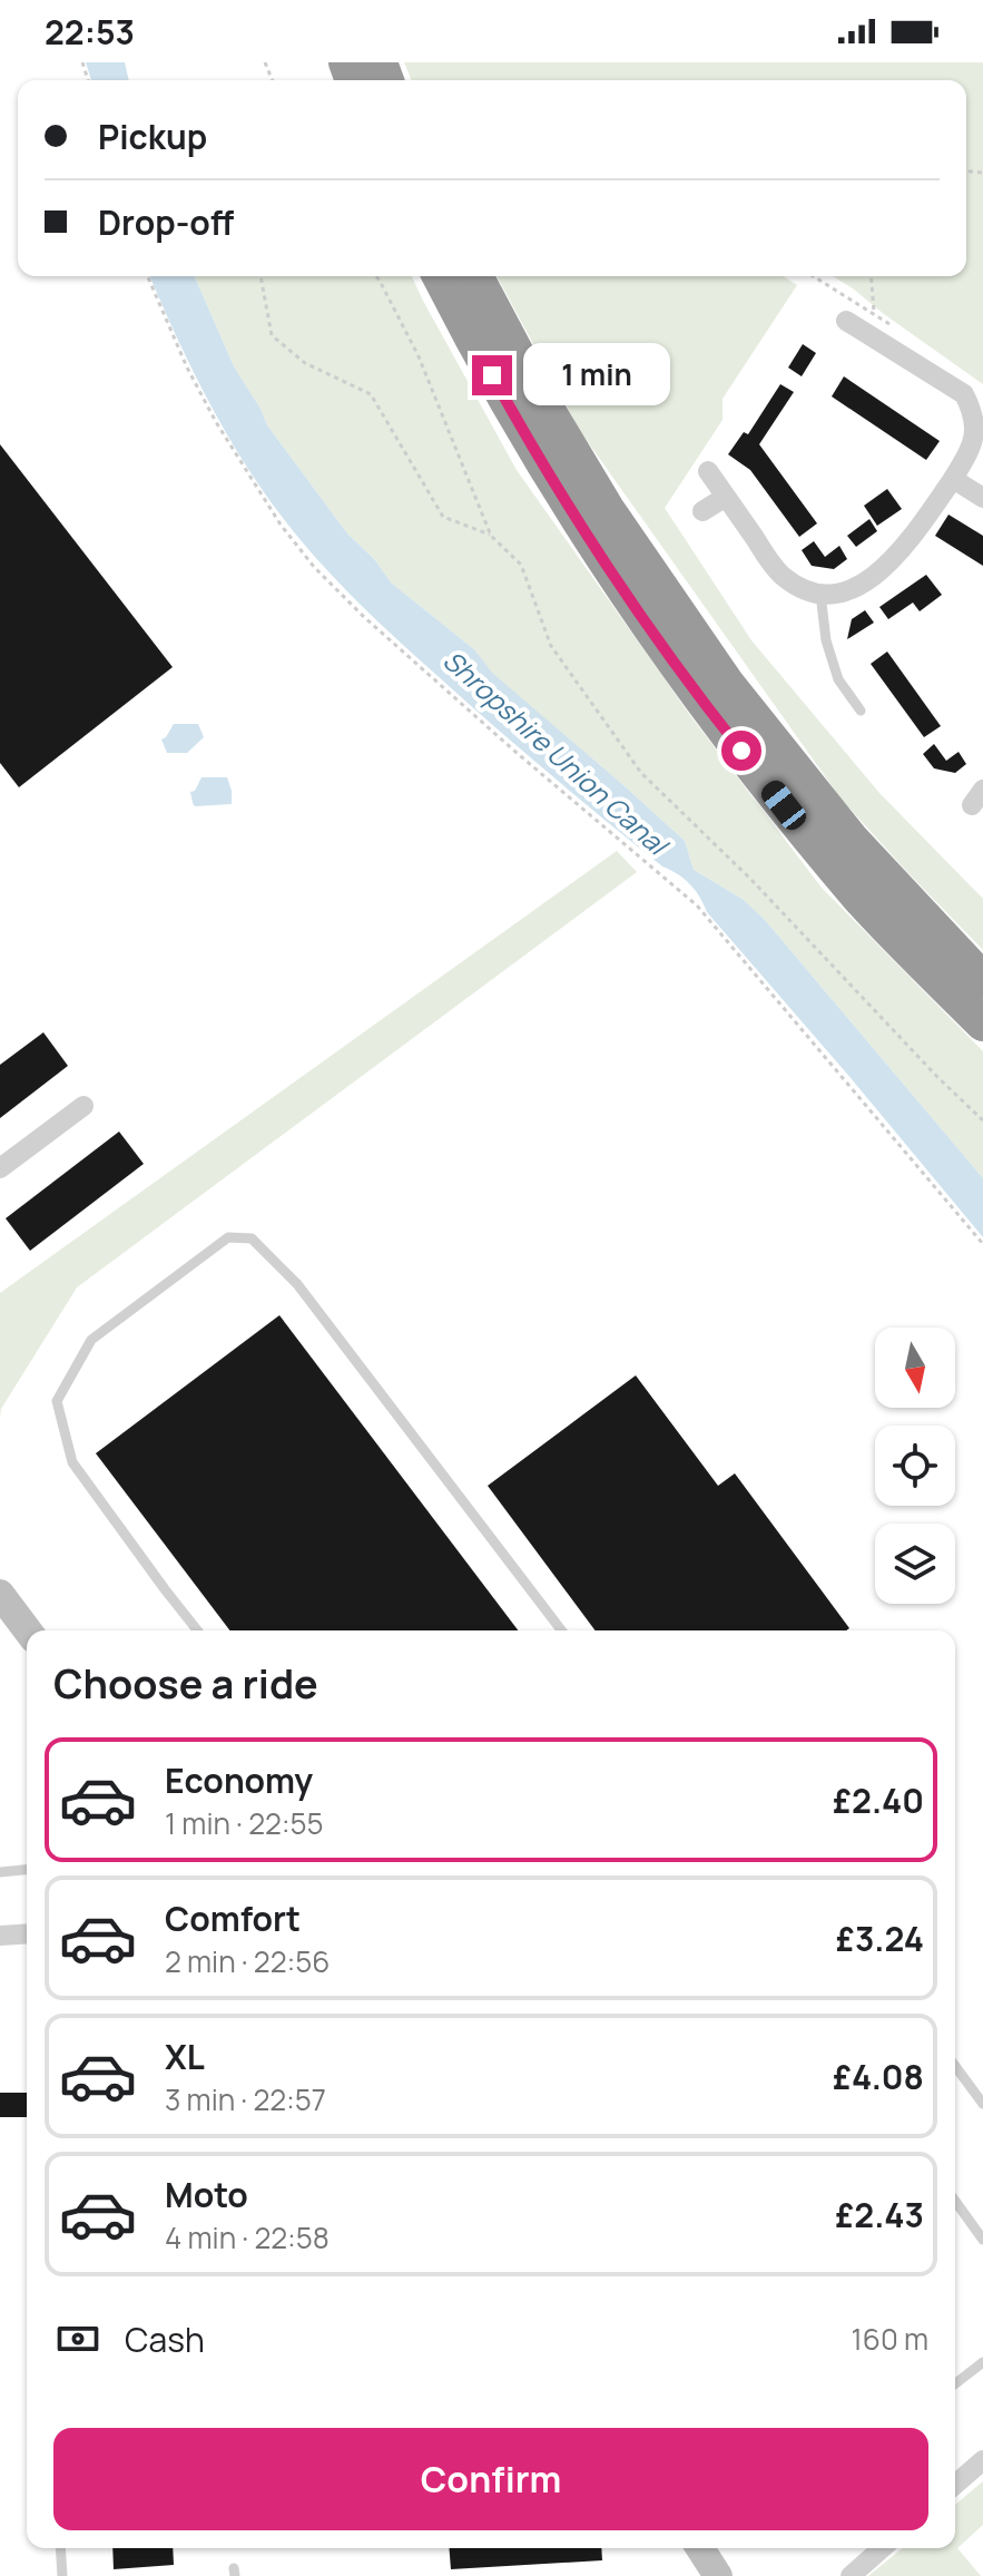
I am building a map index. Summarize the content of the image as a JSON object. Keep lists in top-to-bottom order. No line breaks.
{"water":["Shropshire Union Canal"],"north":"bottom","page":{"status":"22:53","banner":["Pickup","Drop-off"],"bubble":"1 min","heading":"Choose a ride","list":[{"name":"Economy","note":"1 min · 22:55","value":"£2.40"},{"name":"Comfort","note":"2 min · 22:56","value":"£3.24"},{"name":"XL","note":"3 min · 22:57","value":"£4.08"},{"name":"Moto","note":"4 min · 22:58","value":"£2.43"}],"pay":["Cash","160 m"],"buttons":"Confirm"}}
